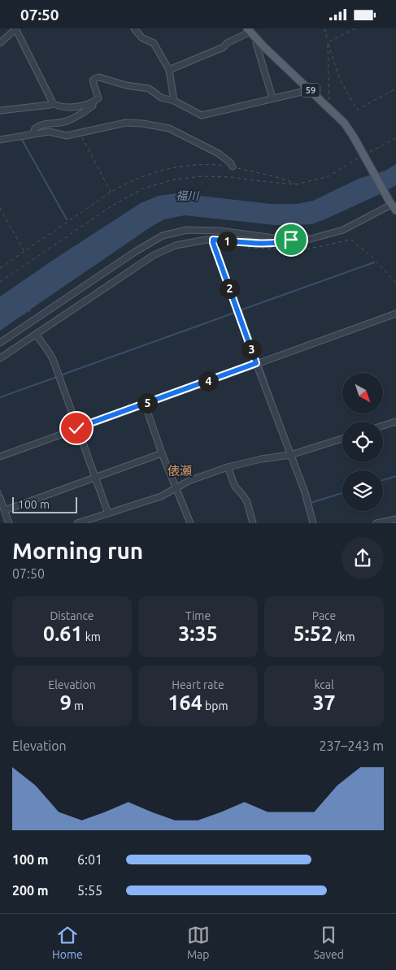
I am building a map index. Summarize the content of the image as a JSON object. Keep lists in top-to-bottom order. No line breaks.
{"streets":{"main road":["59"]},"districts":["俵瀬"],"water":["福川"],"scale_bar":"100 m","north":"bottom right","page":{"status":"07:50","pins":["1","2","3","4","5"],"scale":"100 m","heading":["Morning run","07:50"],"stats":[["Distance","0.61 km"],["Time","3:35"],["Pace","5:52 /km"],["Elevation","9 m"],["Heart rate","164 bpm"],["kcal","37"]],"chart":["Elevation","237–243 m"],"list":[{"name":"100 m","note":"6:01"},{"name":"200 m","note":"5:55"}],"tabs":["Home","Map","Saved"]}}
